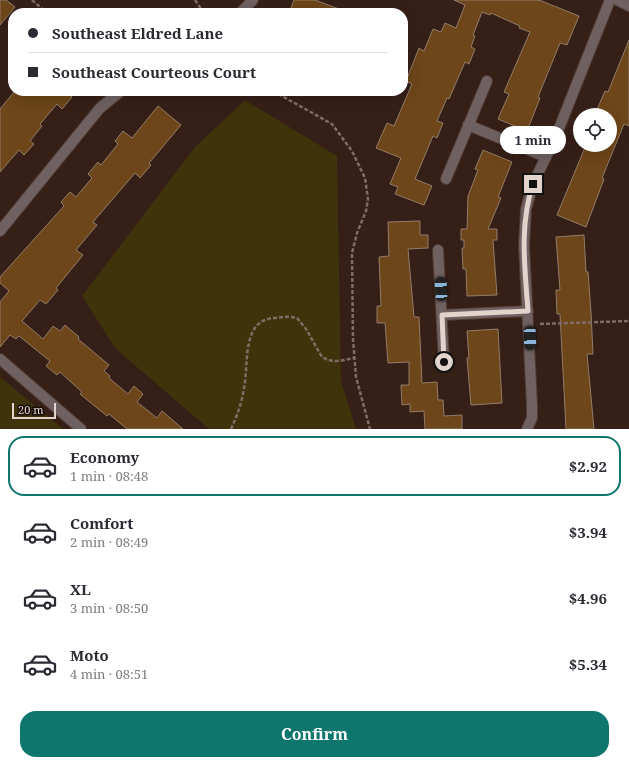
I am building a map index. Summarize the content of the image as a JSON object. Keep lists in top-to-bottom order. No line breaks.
{"scale_bar":"20 m","page":{"banner":["Southeast Eldred Lane","Southeast Courteous Court"],"bubble":"1 min","scale":"20 m","list":[{"name":"Economy","note":"1 min · 08:48","value":"$2.92"},{"name":"Comfort","note":"2 min · 08:49","value":"$3.94"},{"name":"XL","note":"3 min · 08:50","value":"$4.96"},{"name":"Moto","note":"4 min · 08:51","value":"$5.34"}],"buttons":"Confirm"}}
